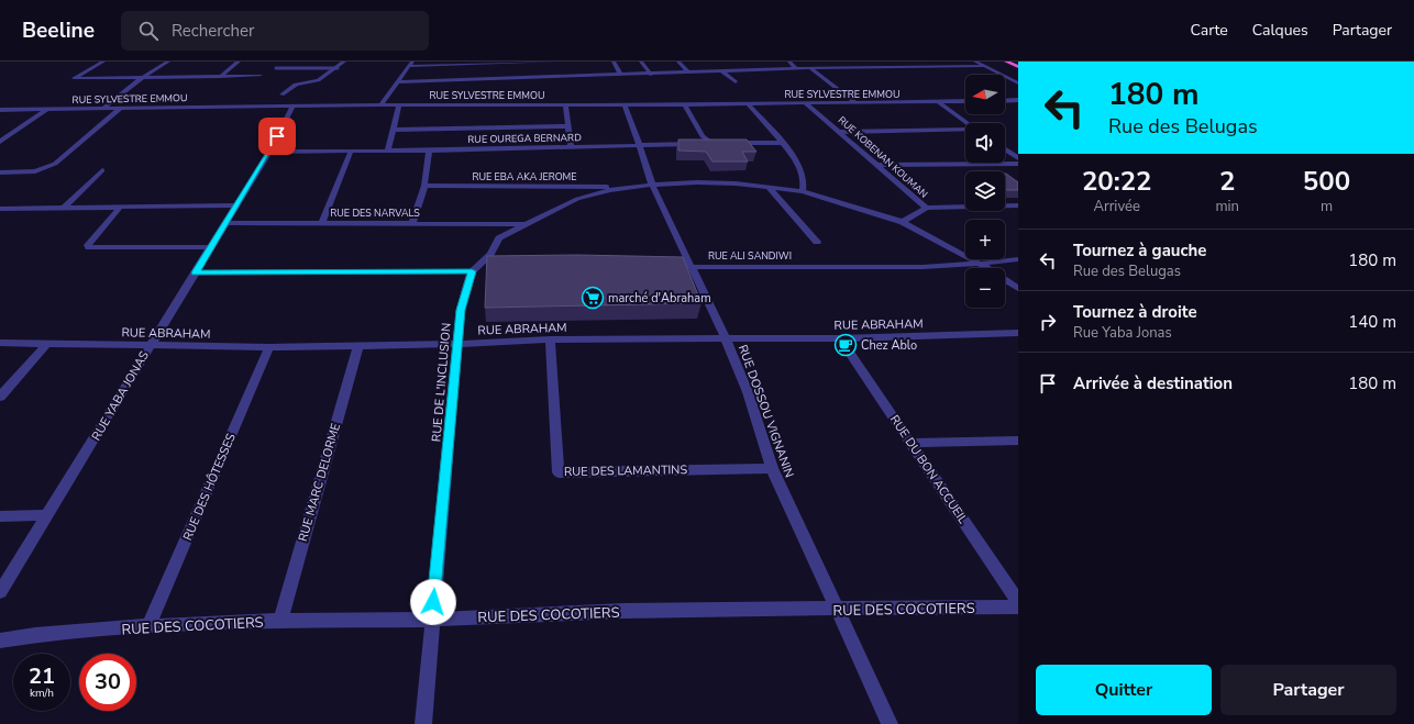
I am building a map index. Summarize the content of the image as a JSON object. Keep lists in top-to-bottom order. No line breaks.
{"streets":{"street":["RUE SYLVESTRE EMMOU","RUE OUREGA BERNARD","RUE KOBENAN KOUMAN","RUE EBA AKA JEROME","RUE DES NARVALS","RUE ALI SANDIWI","RUE ABRAHAM","RUE DE L'INCLUSION","RUE YABA JONAS","RUE DOSSOU VIGNANIN","RUE DU BON ACCUEIL","RUE DES LAMANTINS","RUE MARC DELORME","RUE DES HÔTESSES","RUE DES COCOTIERS"]},"crossings":[["RUE SYLVESTRE EMMOU","RUE KOBENAN KOUMAN"],["RUE SYLVESTRE EMMOU","RUE YABA JONAS"],["RUE SYLVESTRE EMMOU","RUE DOSSOU VIGNANIN"],["RUE OUREGA BERNARD","RUE YABA JONAS"],["RUE OUREGA BERNARD","RUE DOSSOU VIGNANIN"],["RUE DES NARVALS","RUE YABA JONAS"],["RUE ALI SANDIWI","RUE DOSSOU VIGNANIN"],["RUE ABRAHAM","RUE DE L'INCLUSION"],["RUE ABRAHAM","RUE YABA JONAS"],["RUE ABRAHAM","RUE DOSSOU VIGNANIN"],["RUE ABRAHAM","RUE DU BON ACCUEIL"],["RUE ABRAHAM","RUE DES LAMANTINS"],["RUE ABRAHAM","RUE MARC DELORME"],["RUE ABRAHAM","RUE DES HÔTESSES"],["RUE DE L'INCLUSION","RUE DES COCOTIERS"],["RUE DOSSOU VIGNANIN","RUE DES LAMANTINS"],["RUE DOSSOU VIGNANIN","RUE DES COCOTIERS"],["RUE MARC DELORME","RUE DES COCOTIERS"],["RUE DES HÔTESSES","RUE DES COCOTIERS"]],"places":{"supermarket":["marché d'Abraham"],"cafe":["Chez Ablo"]},"north":"left","page":{"header":"Beeline","search":"Rechercher","nav":["Carte","Calques","Partager"],"turn":["180 m","Rue des Belugas"],"map_buttons":["+","−"],"eta":["20:22","Arrivée","2","min","500","m"],"list":[{"name":"Tournez à gauche","note":"Rue des Belugas","value":"180 m"},{"name":"Tournez à droite","note":"Rue Yaba Jonas","value":"140 m"},{"name":"Arrivée à destination","value":"180 m"}],"speed":"21 km/h","limit":"30","buttons":["Quitter","Partager"]}}
